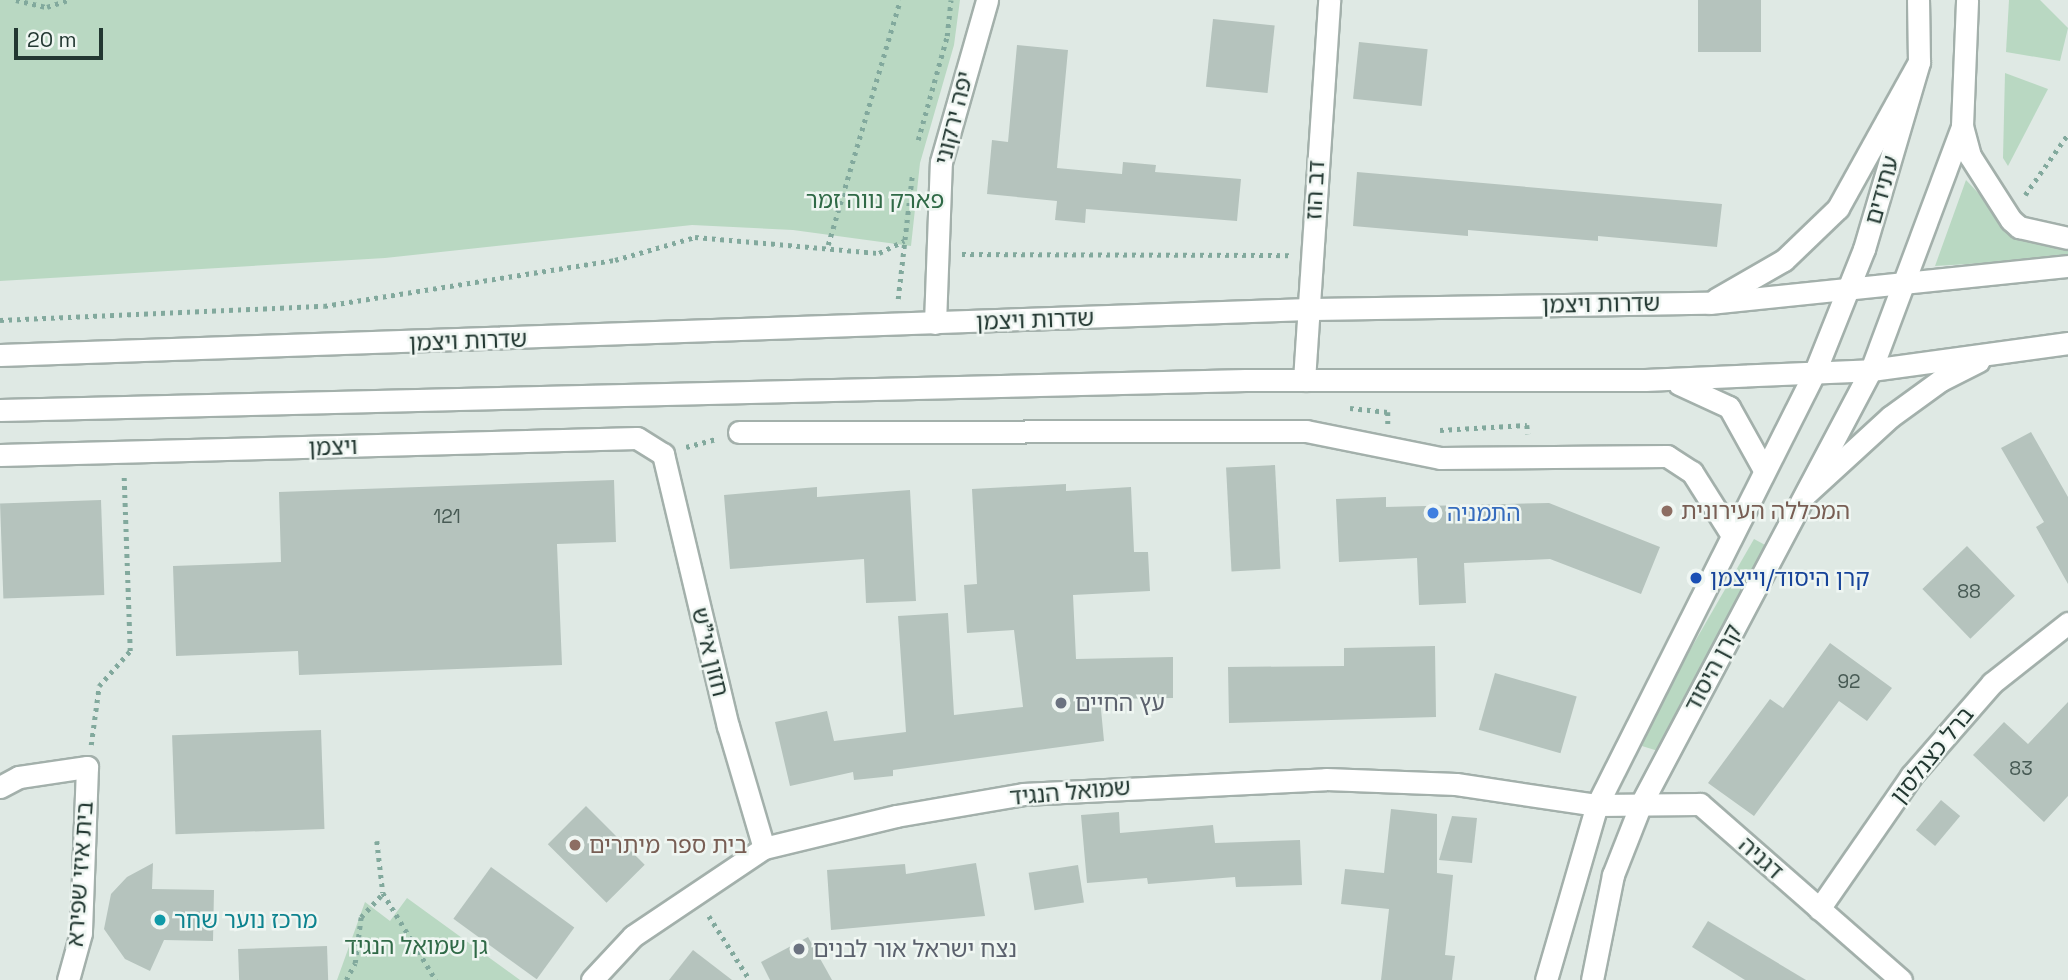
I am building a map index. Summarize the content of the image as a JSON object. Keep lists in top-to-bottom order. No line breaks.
{"streets":{"street":["יפה ירקוני","דב הוז","עתידים","שדרות ויצמן","ויצמן","חזון אי\"ש","קרן היסוד","ברל כצנלסון","שמואל הנגיד","דגניה","בית איזי שפירא"]},"crossings":[["יפה ירקוני","שדרות ויצמן"],["דב הוז","שדרות ויצמן"],["עתידים","שדרות ויצמן"],["עתידים","קרן היסוד"],["ויצמן","חזון אי\"ש"],["חזון אי\"ש","שמואל הנגיד"],["קרן היסוד","שמואל הנגיד"],["קרן היסוד","דגניה"],["ברל כצנלסון","דגניה"],["שמואל הנגיד","דגניה"]],"parks":["פארק נווה זמר","גן שמואל הנגיד"],"places":["המכללה העירונית","התמניה","קרן היסוד/וייצמן","עץ החיים","בית ספר מיתרים","מרכז נוער שחר","נצח ישראל אור לבנים"],"house_numbers":["121","88","92","83"],"scale_bar":"20 m"}
